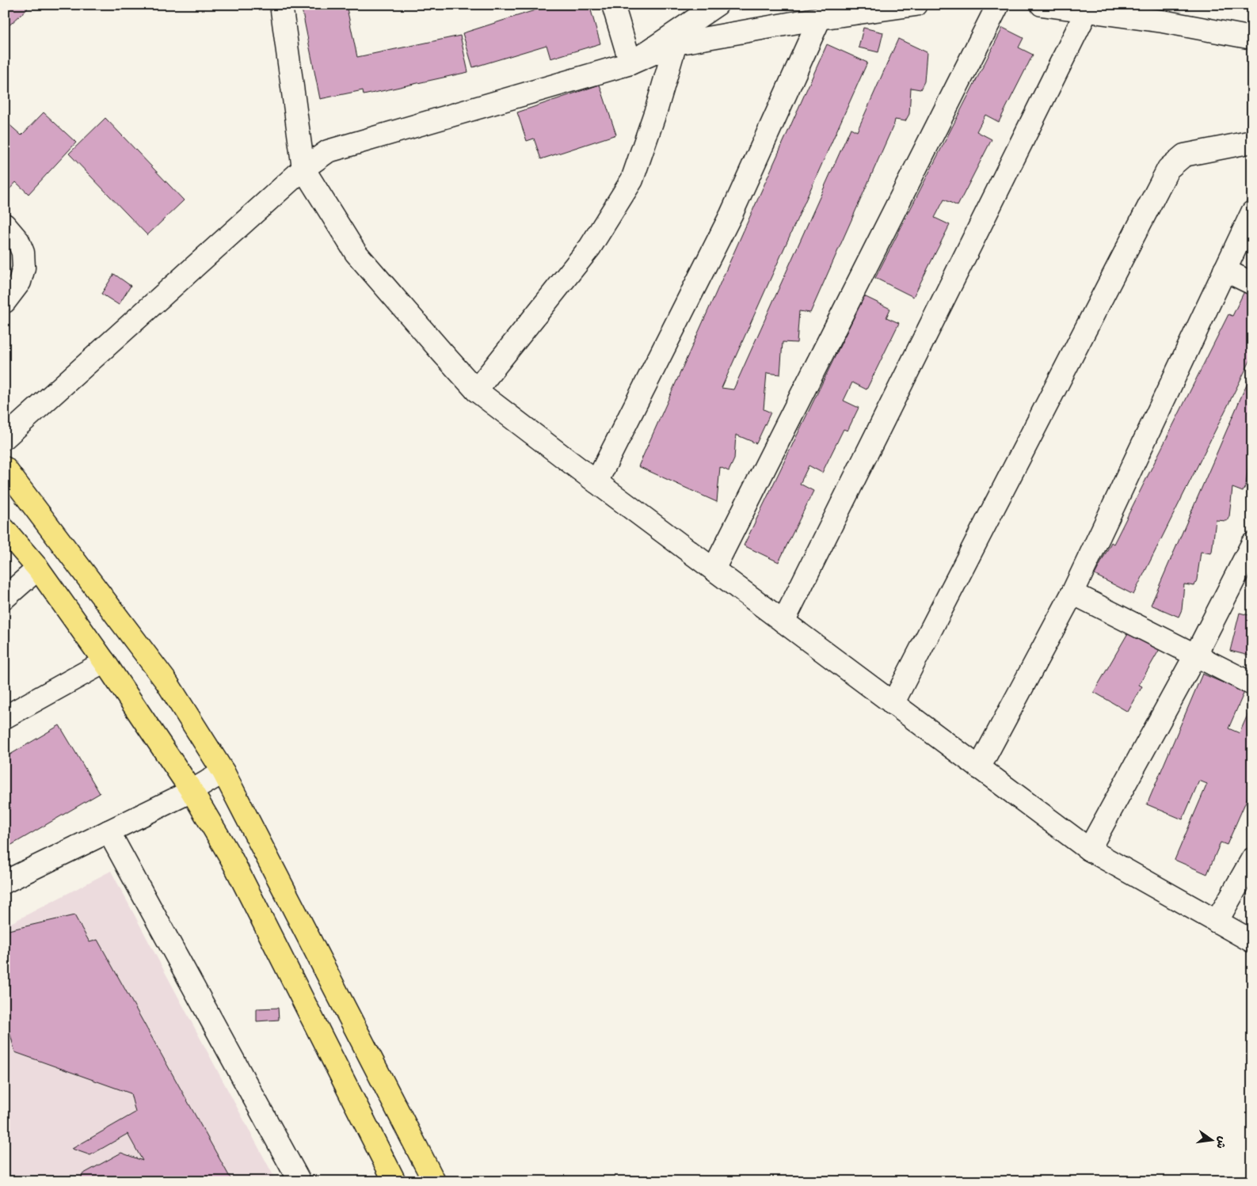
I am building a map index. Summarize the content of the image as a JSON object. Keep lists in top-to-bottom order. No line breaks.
{"north":"right"}
